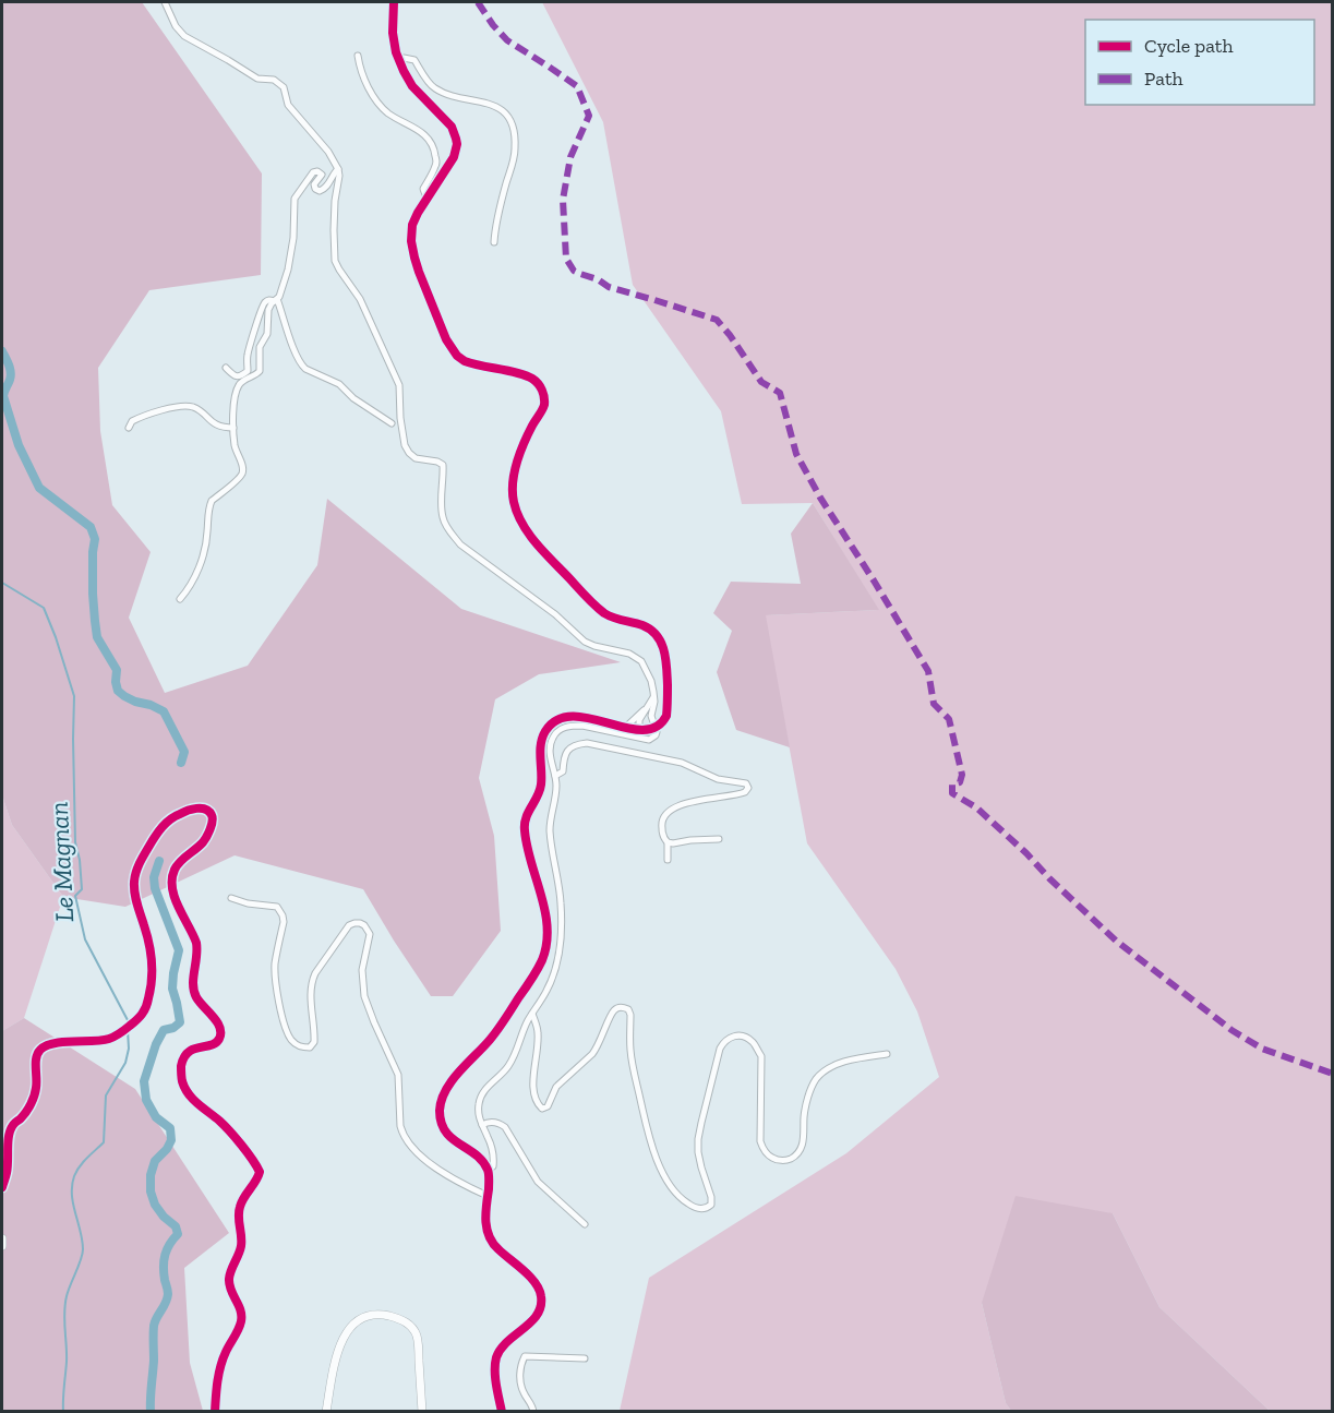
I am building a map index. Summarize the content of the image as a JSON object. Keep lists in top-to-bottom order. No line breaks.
{"water":["Le Magnan"],"legend":["Cycle path","Path"]}
